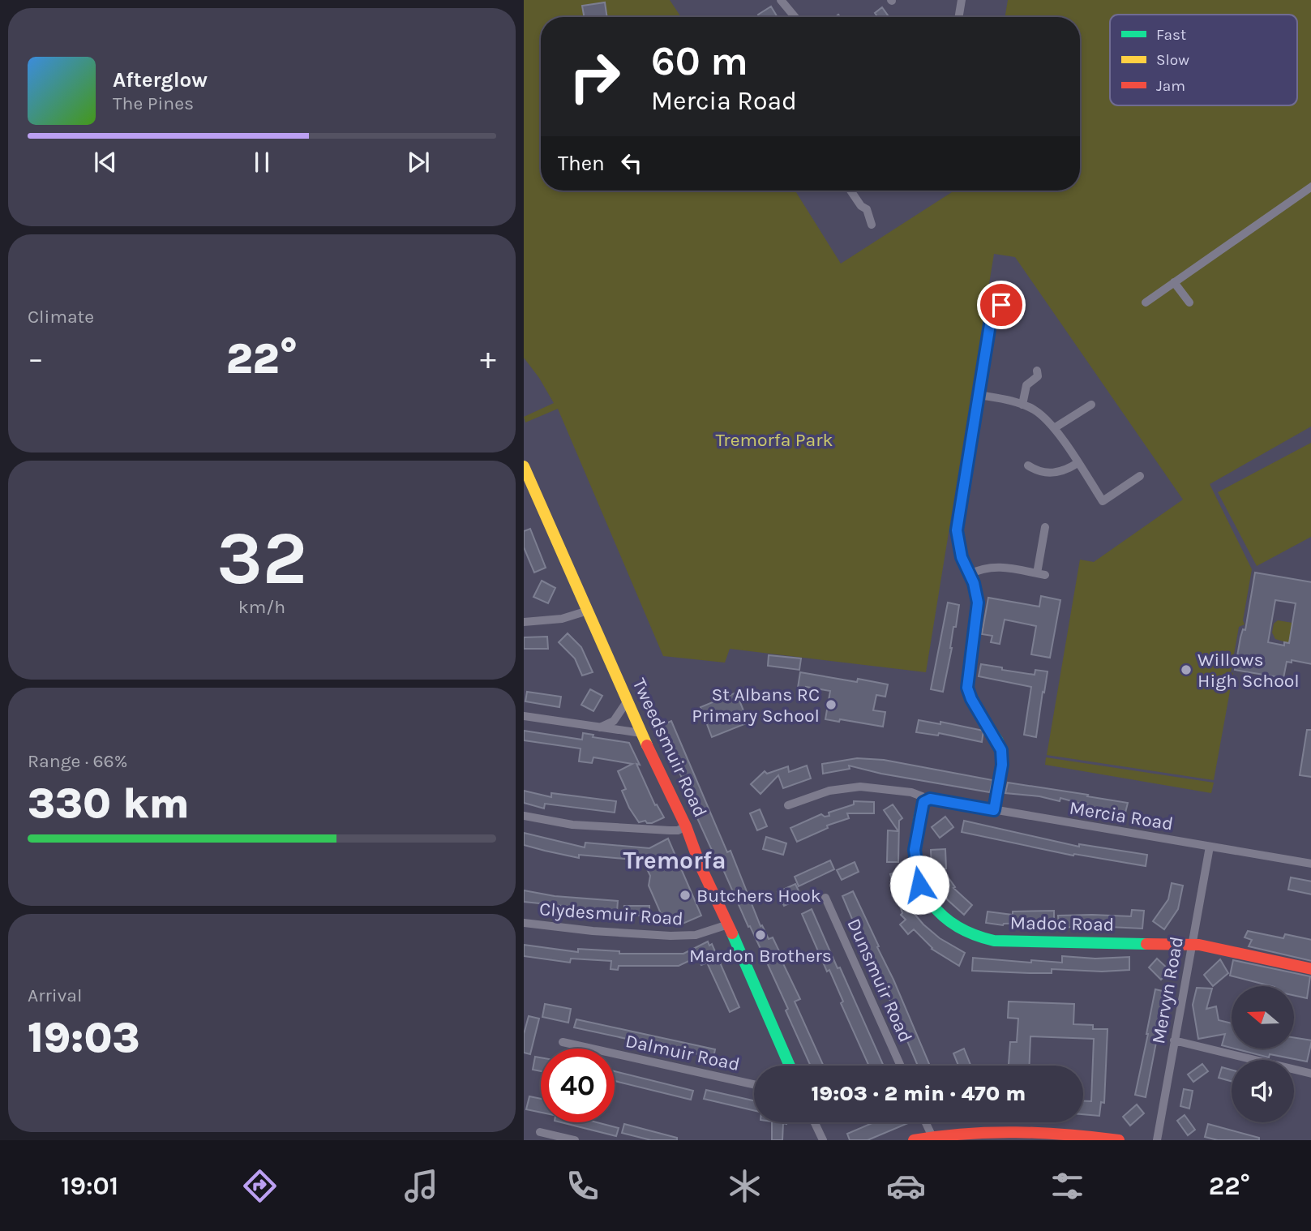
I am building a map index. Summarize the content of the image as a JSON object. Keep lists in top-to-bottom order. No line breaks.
{"streets":{"street":["Tweedsmuir Road","Mercia Road","Clydesmuir Road","Madoc Road","Dunsmuir Road","Mervyn Road","Dalmuir Road"]},"crossings":[["Tweedsmuir Road","Clydesmuir Road"],["Mercia Road","Madoc Road"],["Mercia Road","Mervyn Road"],["Madoc Road","Mervyn Road"]],"districts":["Tremorfa"],"parks":["Tremorfa Park"],"places":["Willows High School","St Albans RC Primary School","Butchers Hook","Mardon Brothers"],"legend":["Fast","Slow","Jam"],"north":"left","page":{"turn":["60 m","Mercia Road"],"song":["Afterglow","The Pines"],"then":"Then","tile":["Climate",["32","km/h"],["Range · 66%","330 km"],["Arrival","19:03"]],"heat":["−","22°","+"],"limit":"40","trip":"19:03 · 2 min · 470 m","tabs":["19:01","22°"]}}
